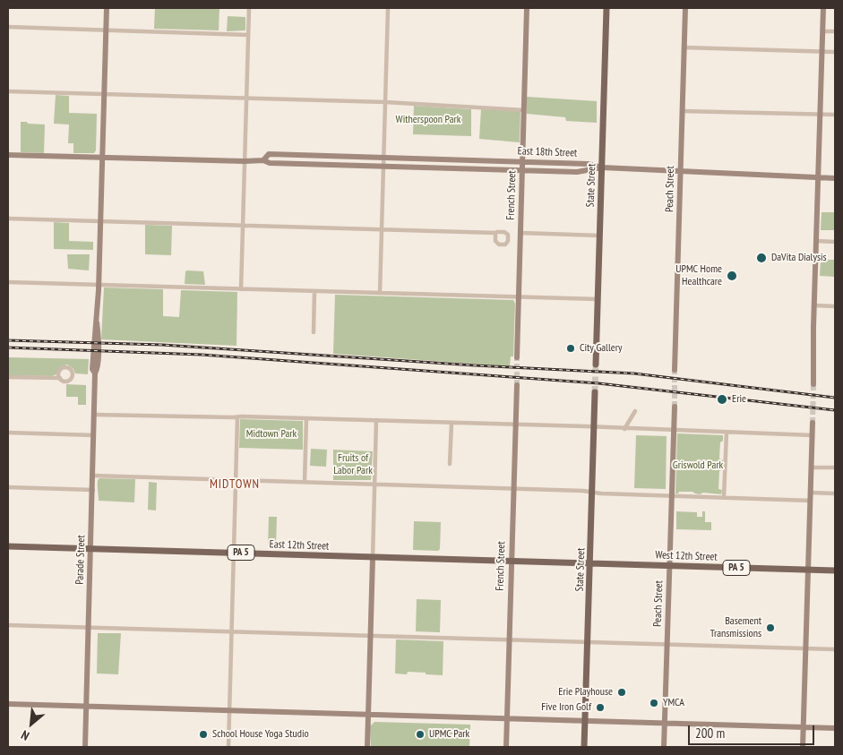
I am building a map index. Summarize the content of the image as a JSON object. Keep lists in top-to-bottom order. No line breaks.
{"streets":{"main road":["East 18th Street","State Street","Peach Street","French Street","East 12th Street","PA 5","West 12th Street","Parade Street"]},"crossings":[["East 18th Street","State Street"],["East 18th Street","French Street"],["East 18th Street","Parade Street"],["State Street","East 12th Street"],["State Street","West 12th Street"],["Peach Street","West 12th Street"],["French Street","East 12th Street"],["East 12th Street","West 12th Street"],["East 12th Street","Parade Street"]],"districts":["MIDTOWN"],"parks":["Witherspoon Park","Midtown Park","Fruits of Labor Park","Griswold Park"],"places":["DaVita Dialysis","UPMC Home Healthcare","City Gallery","Erie","Basement Transmissions","Erie Playhouse","YMCA","Five Iron Golf","School House Yoga Studio","UPMC Park"],"scale_bar":"200 m","north":"bottom left"}
